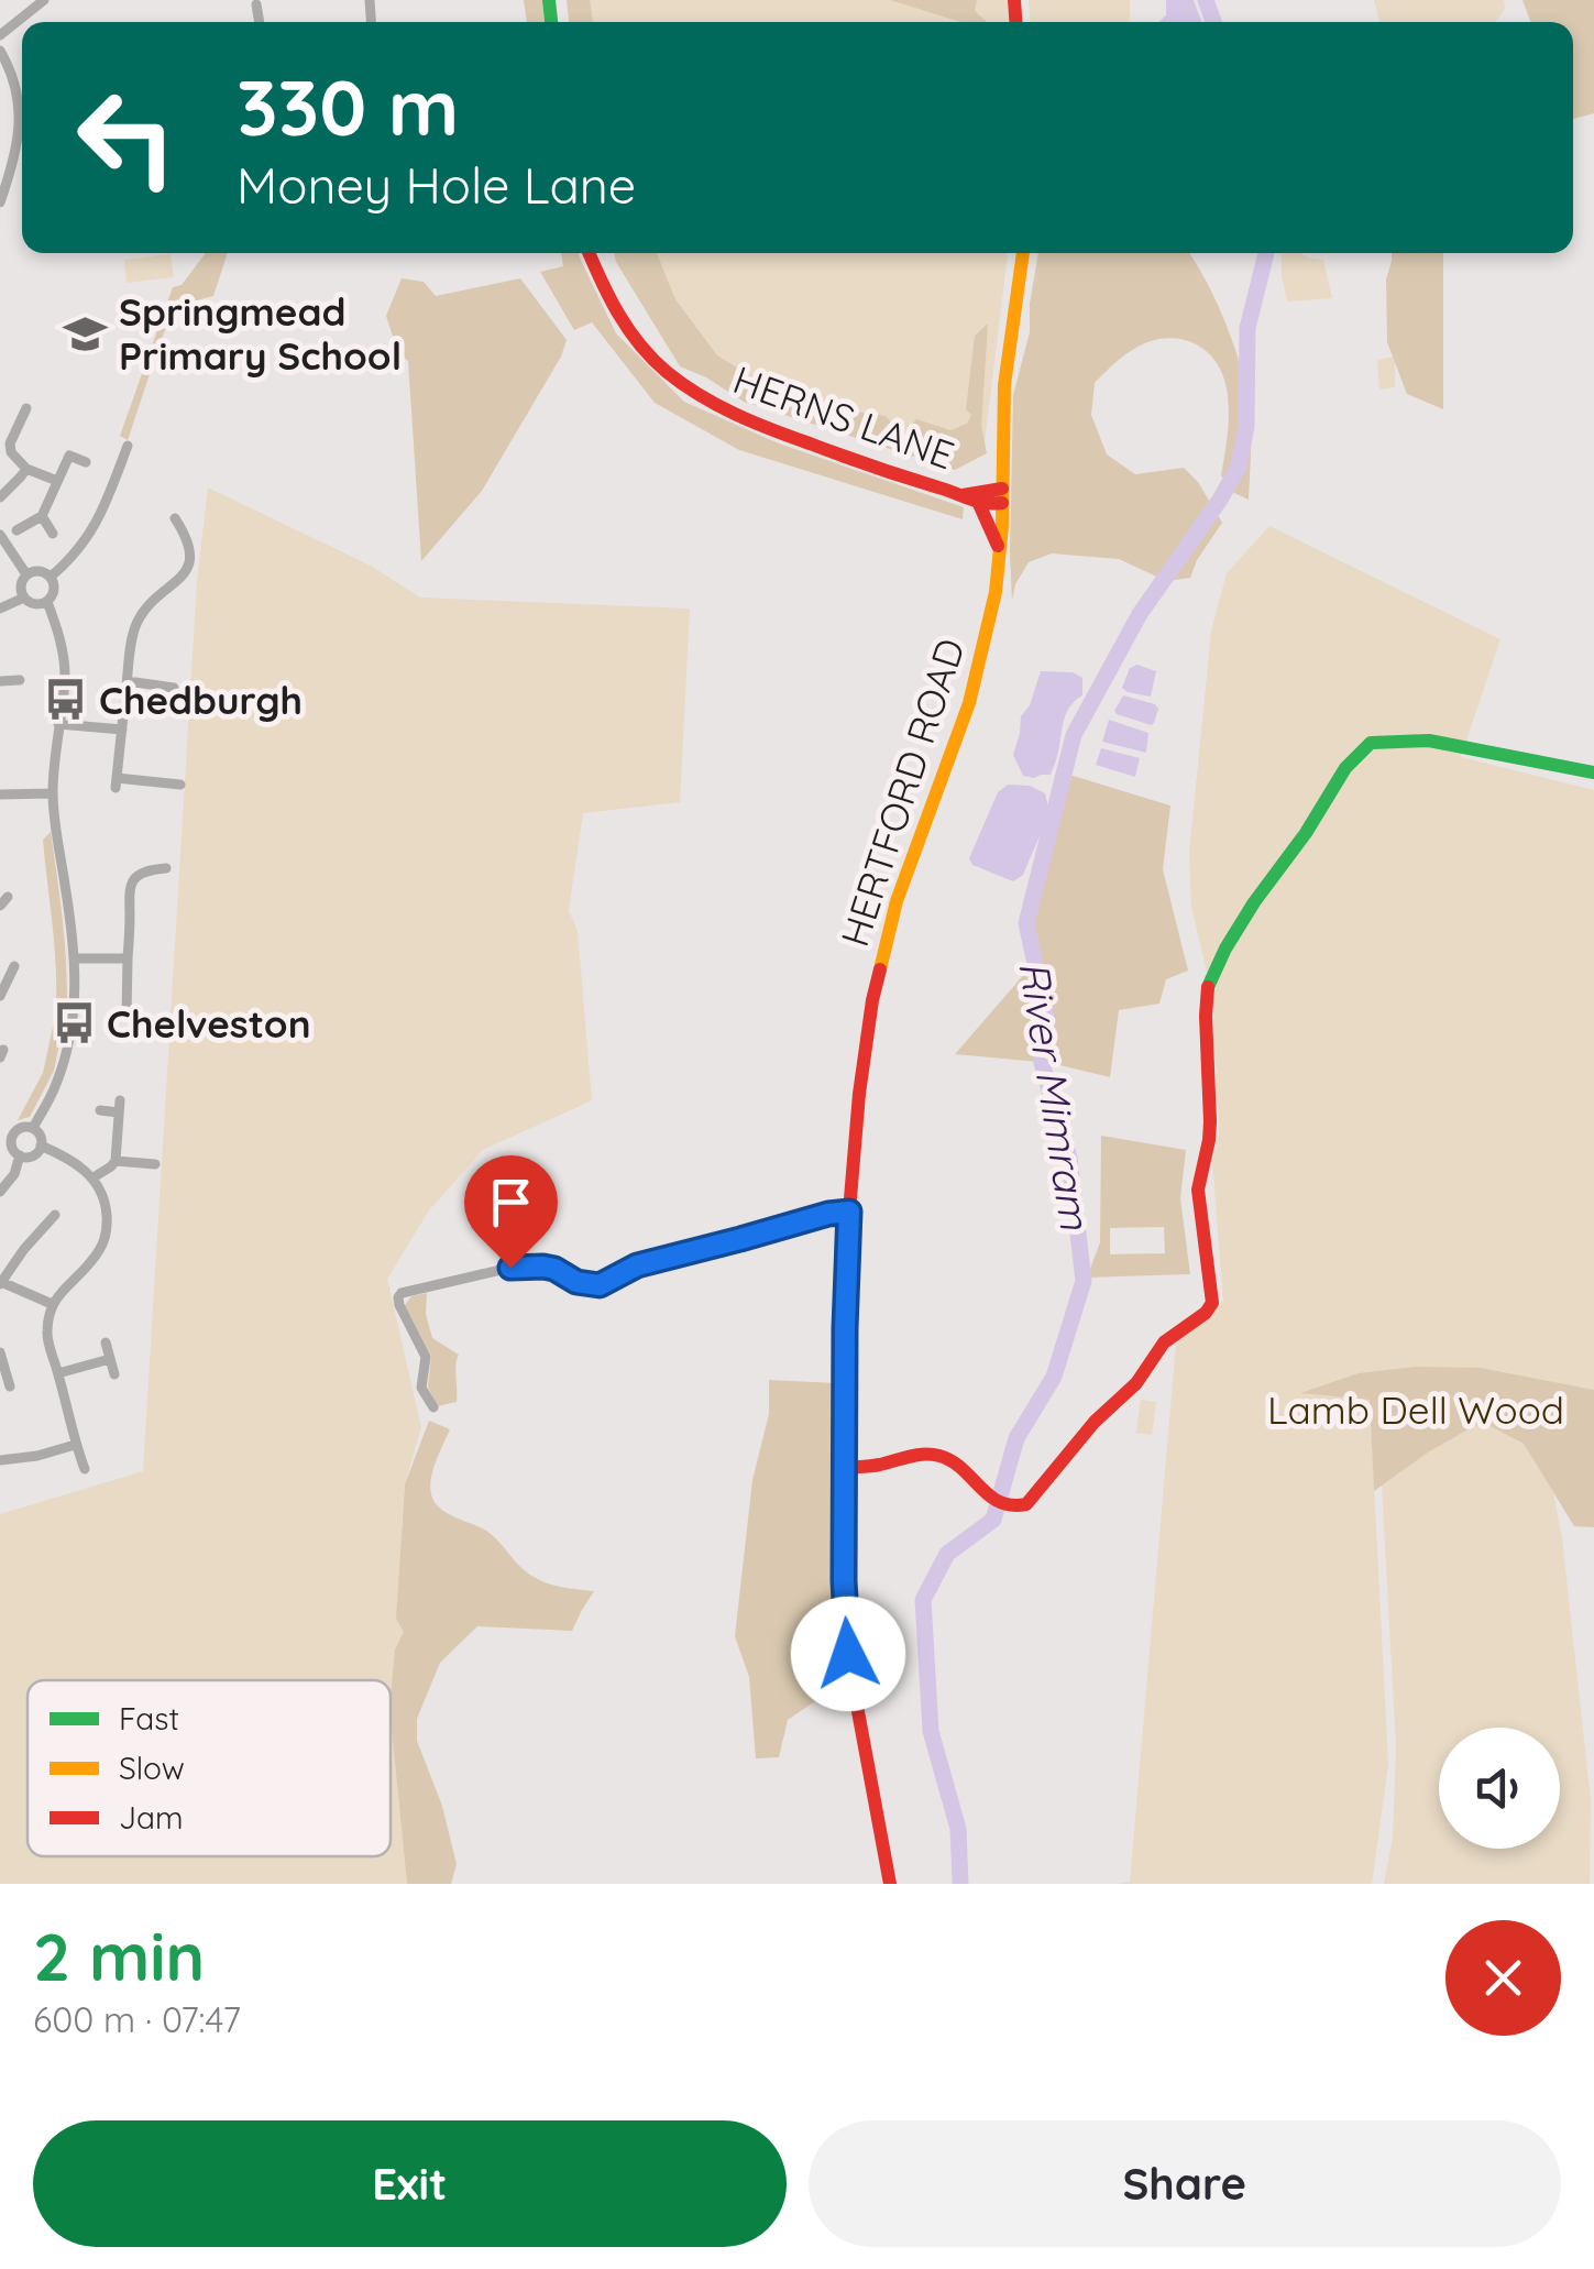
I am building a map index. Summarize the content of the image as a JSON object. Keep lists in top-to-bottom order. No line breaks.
{"streets":{"street":["HERNS LANE","HERTFORD ROAD"]},"crossings":[["HERNS LANE","HERTFORD ROAD"]],"water":["River Mimram"],"parks":["Lamb Dell Wood"],"places":{"school or university":["Springmead Primary School"],"bus stop":["Chedburgh","Chelveston"]},"legend":["Fast","Slow","Jam"],"page":{"turn":["330 m","Money Hole Lane"],"heading":["2 min","600 m · 07:47"],"buttons":["Exit","Share"]}}
